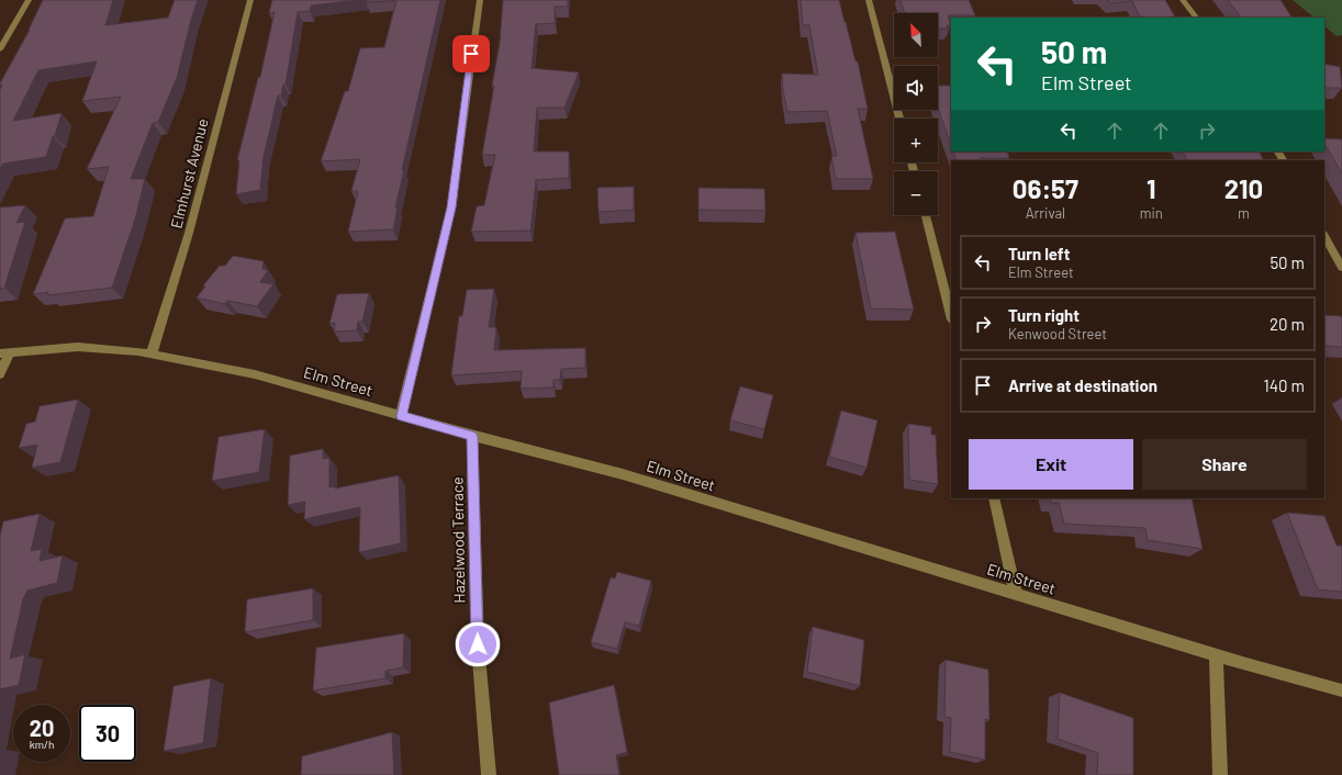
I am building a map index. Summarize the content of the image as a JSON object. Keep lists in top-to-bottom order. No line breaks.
{"streets":{"street":["Elmhurst Avenue","Elm Street","Hazelwood Terrace"]},"crossings":[["Elmhurst Avenue","Elm Street"],["Elm Street","Hazelwood Terrace"]],"north":"top left","page":{"map_buttons":["+","−"],"turn":["50 m","Elm Street"],"eta":["06:57","Arrival","1","min","210","m"],"list":[{"name":"Turn left","note":"Elm Street","value":"50 m"},{"name":"Turn right","note":"Kenwood Street","value":"20 m"},{"name":"Arrive at destination","value":"140 m"}],"buttons":["Exit","Share"],"speed":"20 km/h","limit":"30"}}
